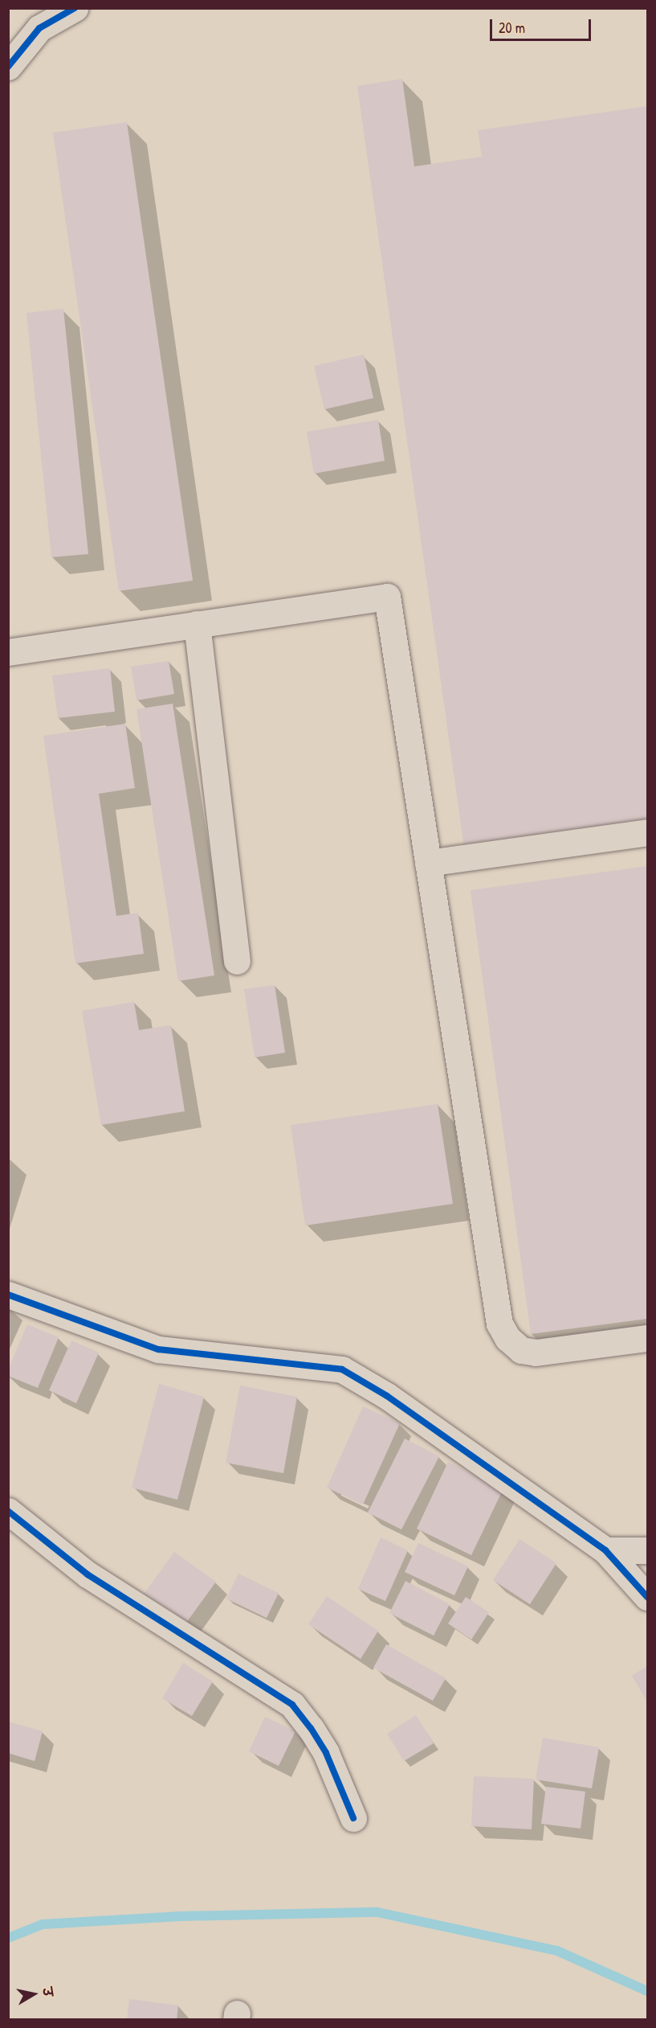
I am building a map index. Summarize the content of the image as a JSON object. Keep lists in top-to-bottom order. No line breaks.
{"scale_bar":"20 m","north":"right"}
